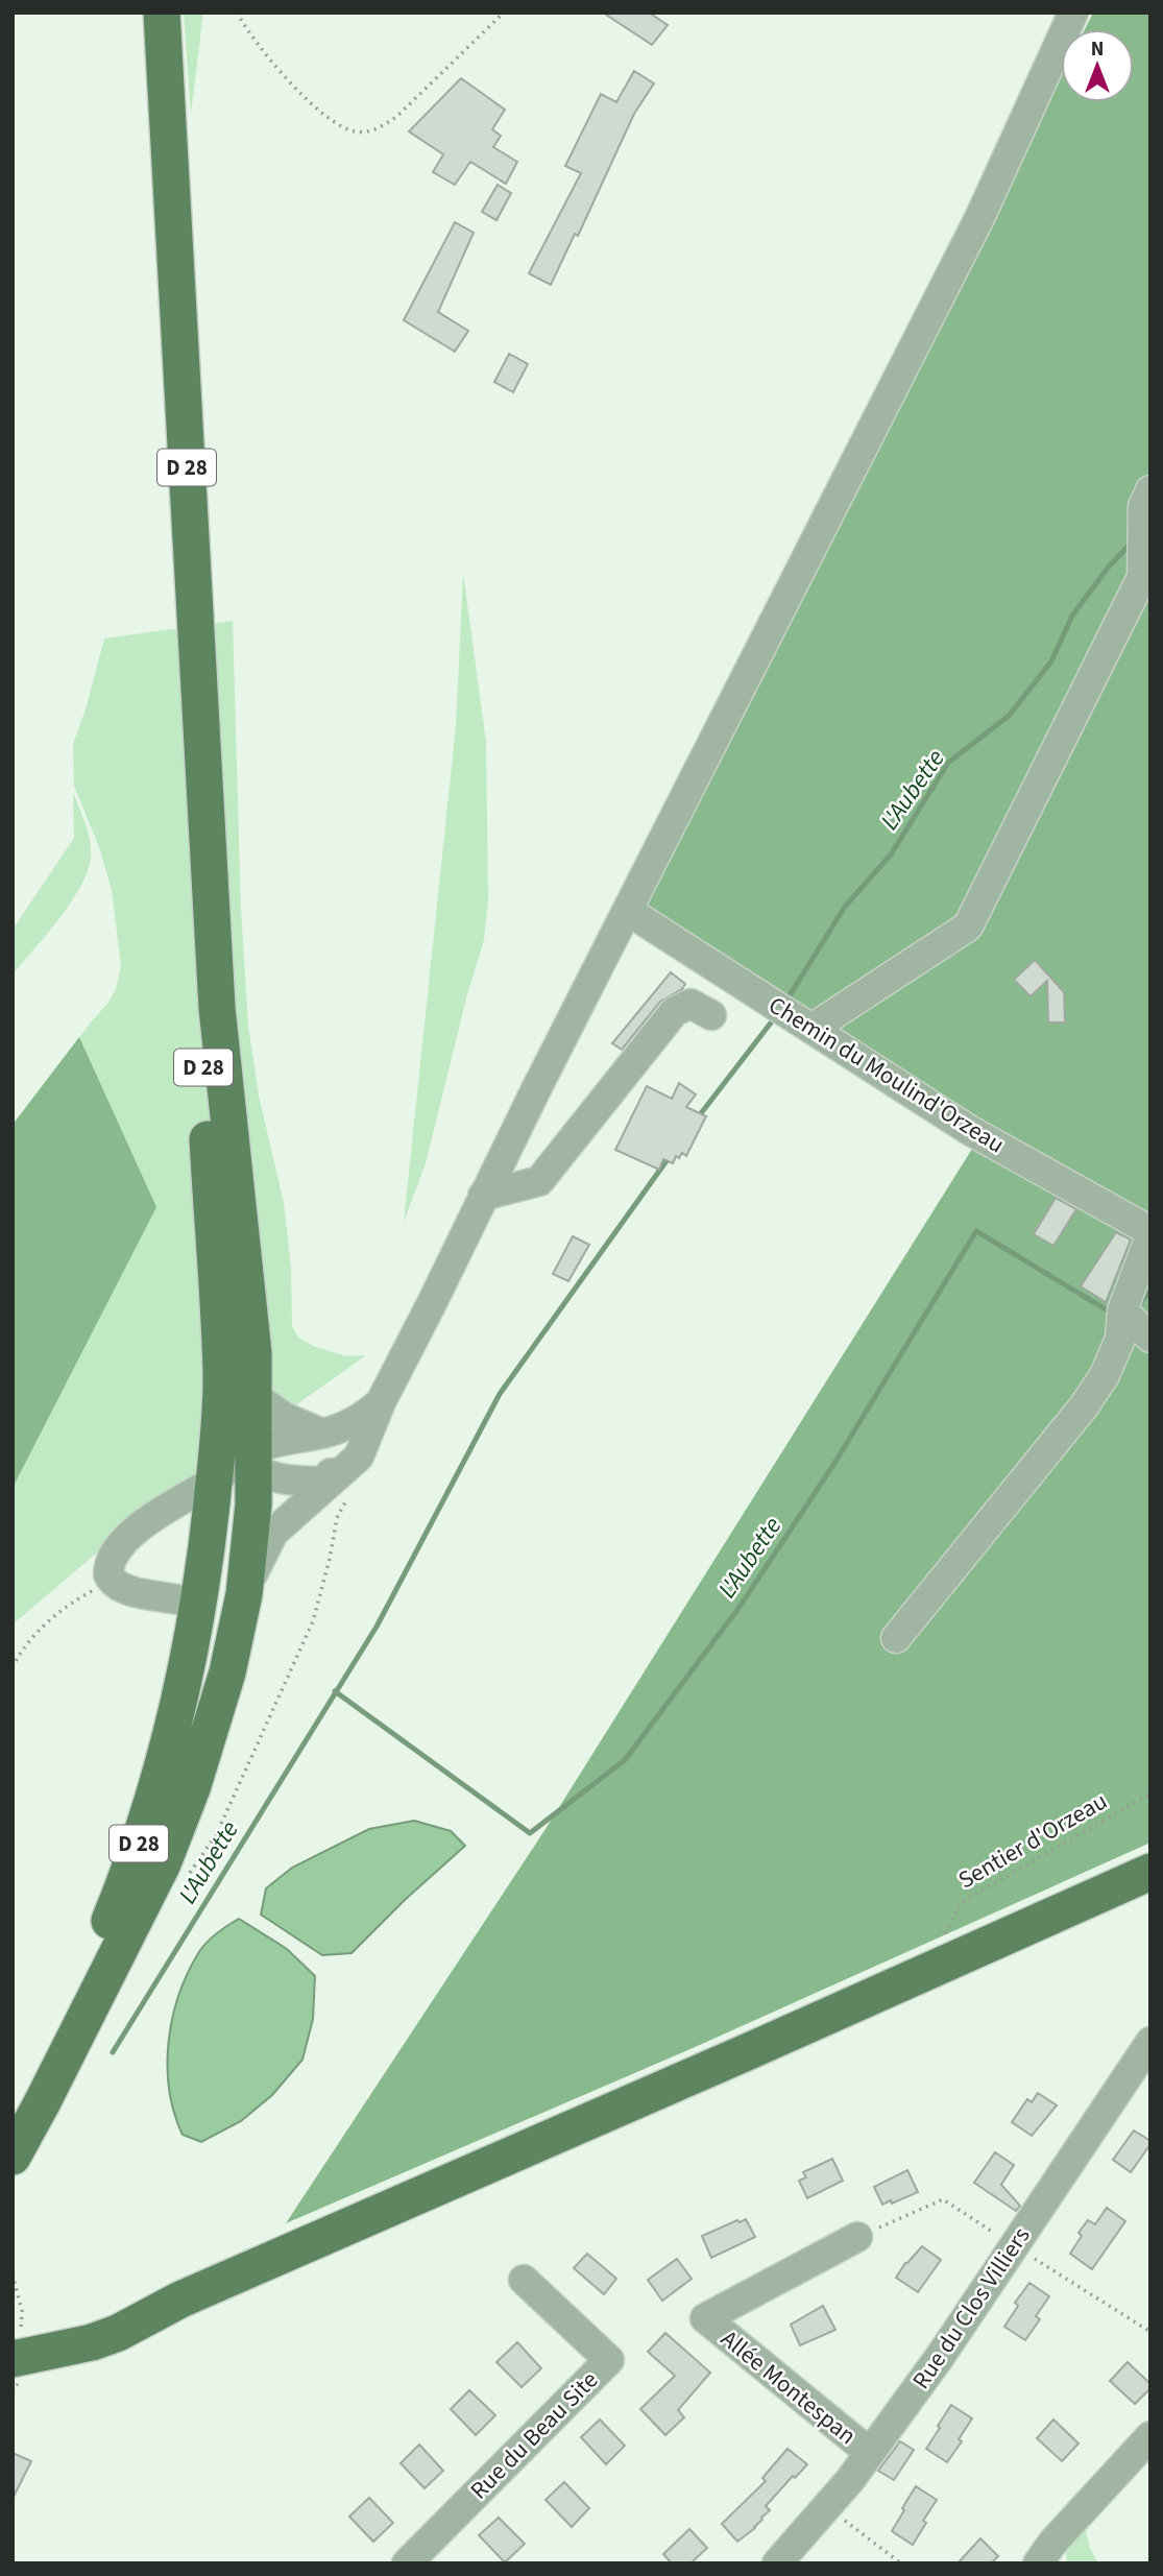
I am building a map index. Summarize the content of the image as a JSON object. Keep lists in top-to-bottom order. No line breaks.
{"streets":{"main road":["D 28"],"street":["Chemin du Moulind'Orzeau","Rue du Clos Villiers","Allée Montespan","Rue du Beau Site"],"path":["Sentier d'Orzeau"]},"crossings":[["Rue du Clos Villiers","Allée Montespan"]],"water":["L'Aubette"],"north":"top"}
